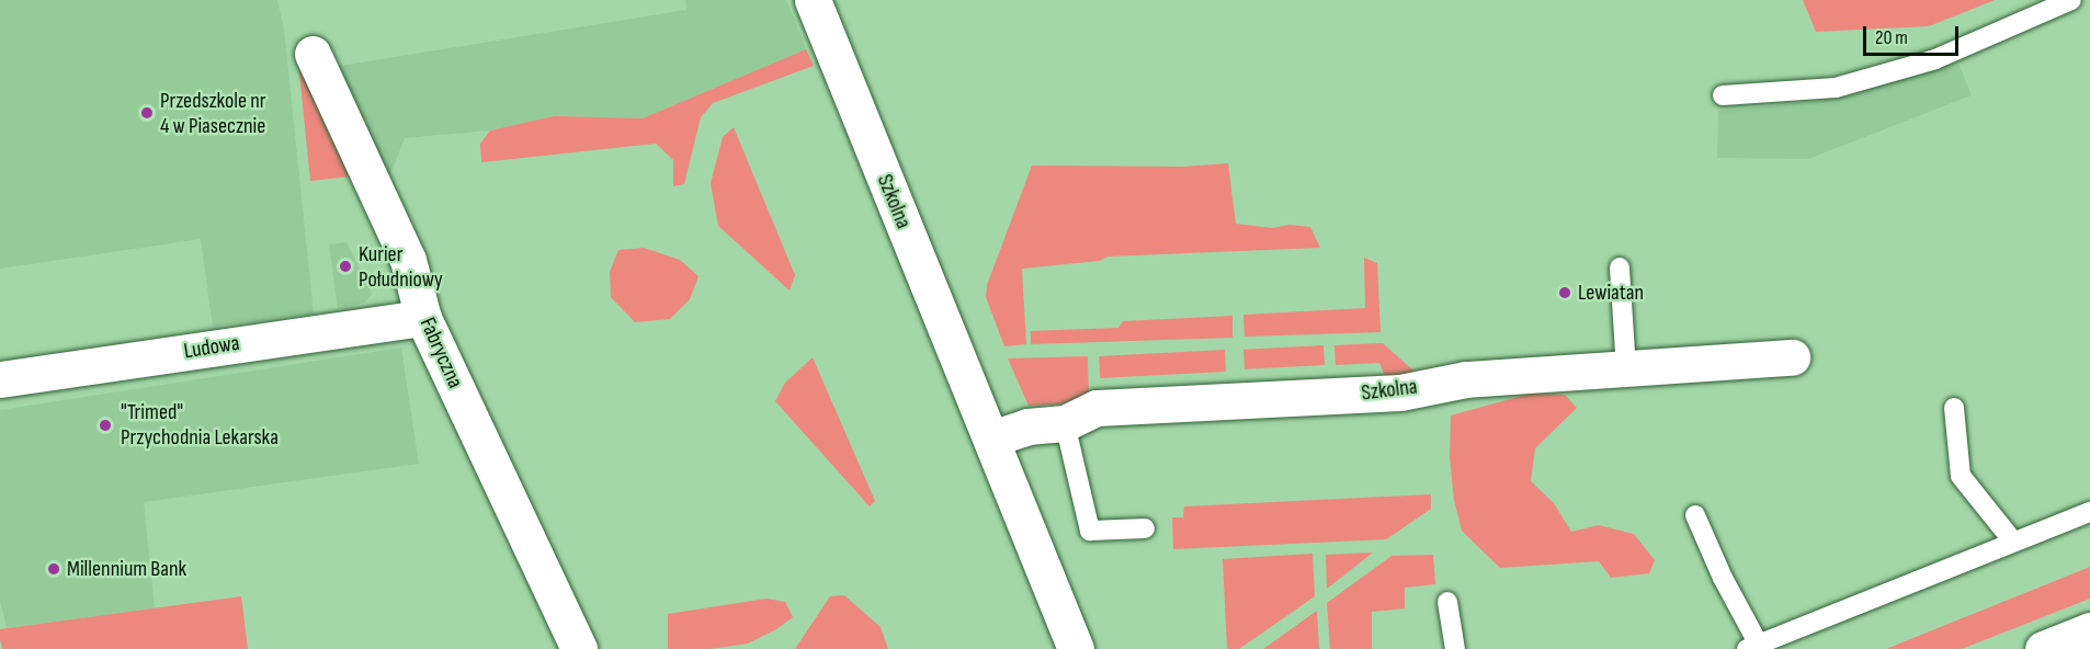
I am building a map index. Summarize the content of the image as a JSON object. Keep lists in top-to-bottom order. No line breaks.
{"streets":{"street":["Szkolna","Ludowa","Fabryczna"]},"crossings":[["Ludowa","Fabryczna"]],"places":["Przedszkole nr 4 w Piasecznie","Kurier Południowy","Lewiatan","\"Trimed\" Przychodnia Lekarska","Millennium Bank"],"scale_bar":"20 m"}
